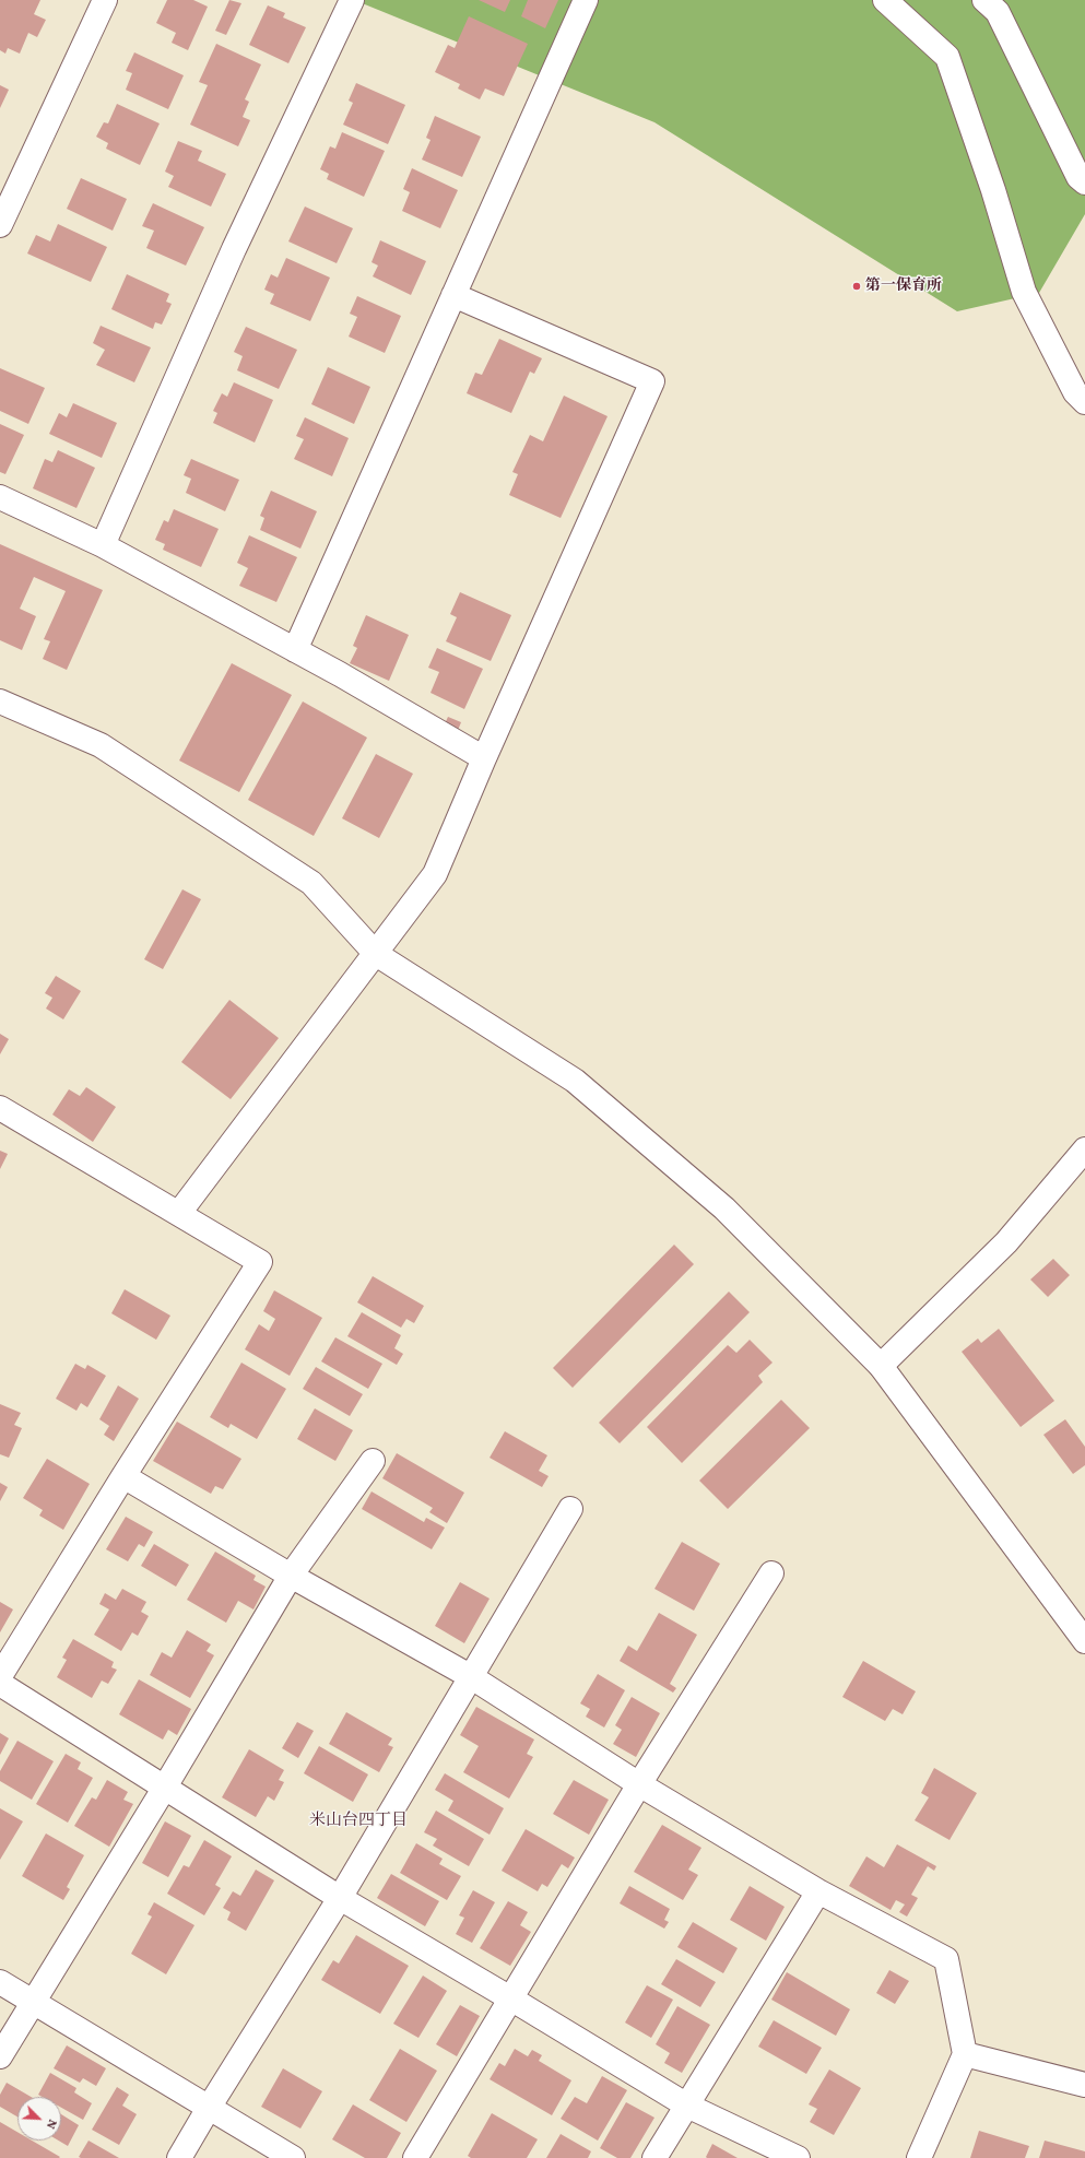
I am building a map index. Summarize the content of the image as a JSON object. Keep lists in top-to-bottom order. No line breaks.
{"districts":["米山台四丁目"],"places":["第一保育所"],"north":"bottom right"}
